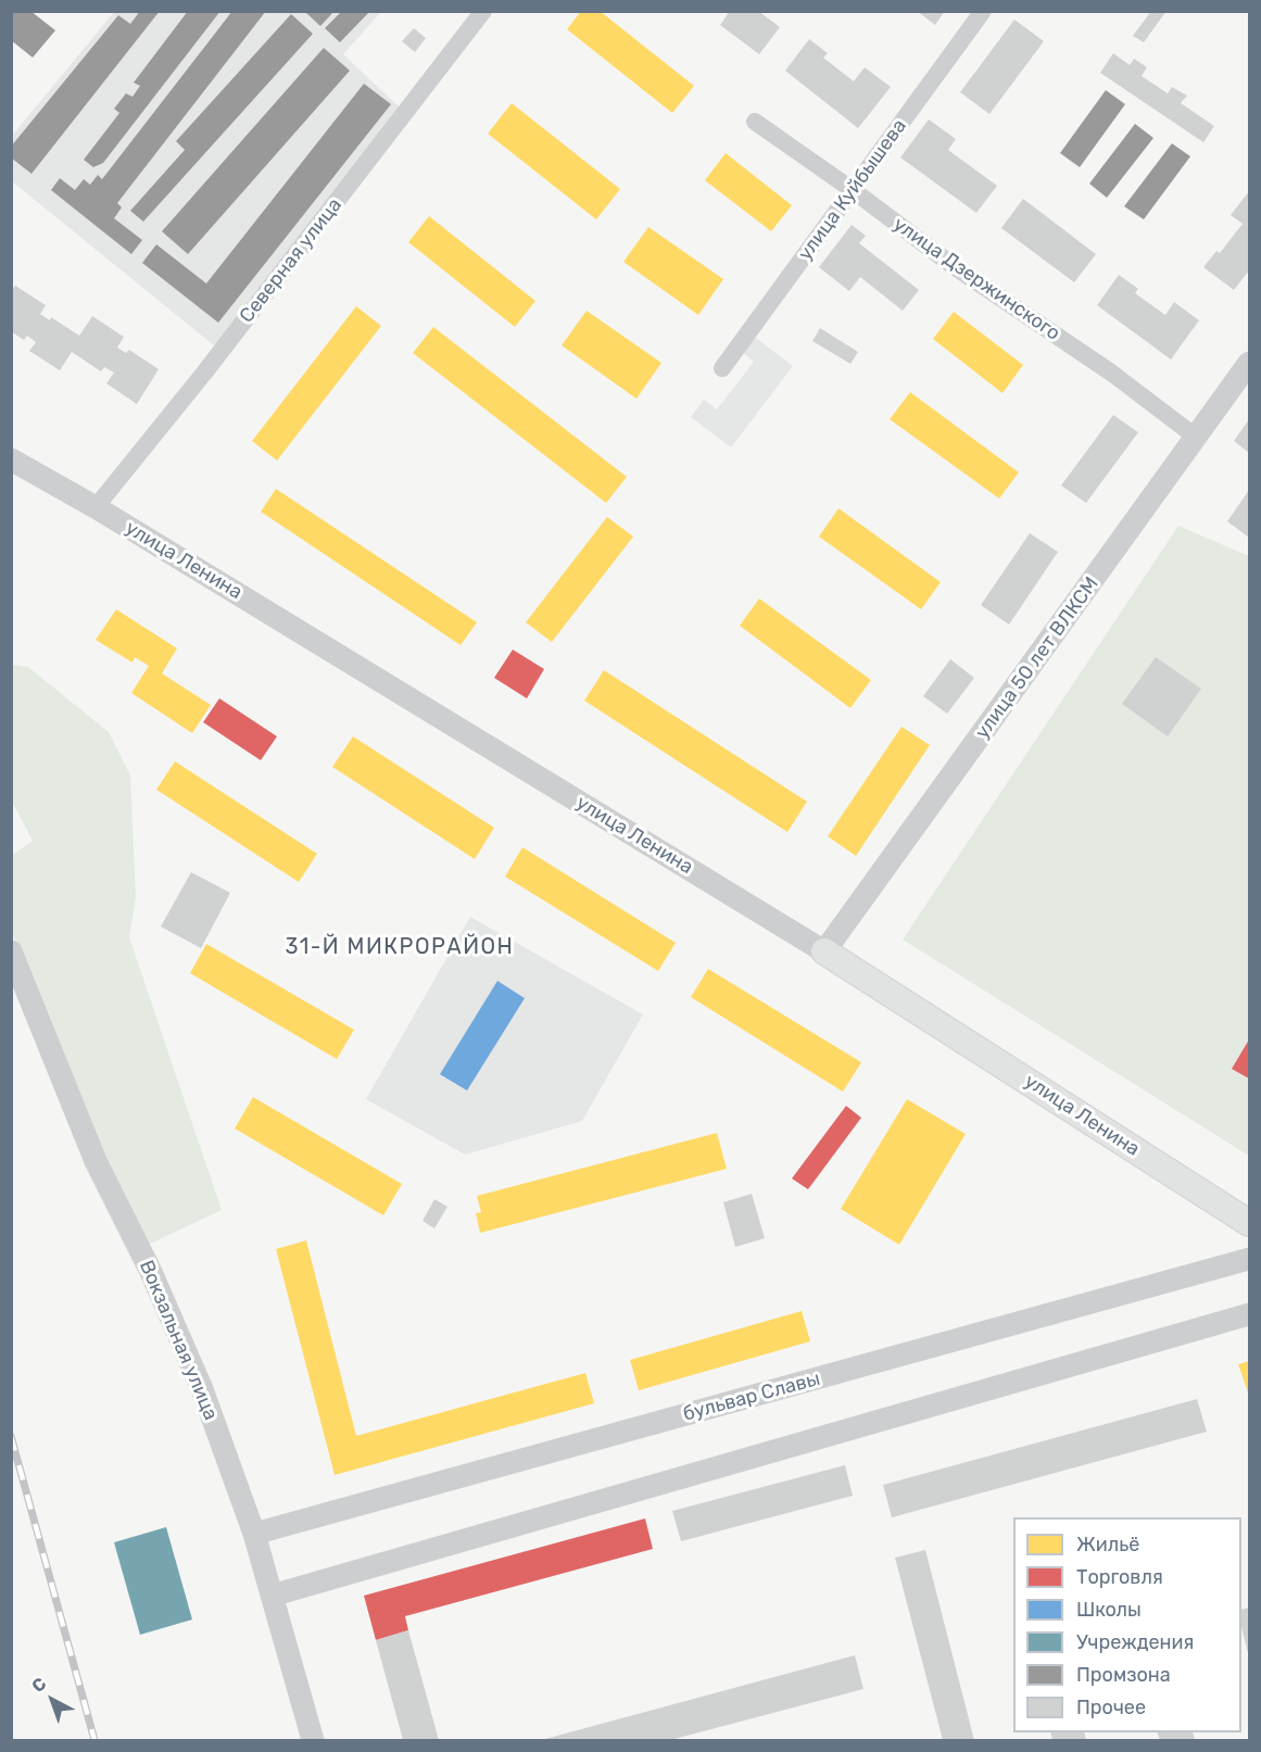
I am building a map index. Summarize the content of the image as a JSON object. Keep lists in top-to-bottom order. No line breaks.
{"streets":{"main road":["улица Ленина"],"street":["улица Куйбышева","Северная улица","улица Дзержинского","улица 50 лет ВЛКСМ","Вокзальная улица","бульвар Славы"]},"crossings":[["улица Куйбышева","улица Дзержинского"],["Северная улица","улица Ленина"],["улица Дзержинского","улица 50 лет ВЛКСМ"],["улица Ленина","улица 50 лет ВЛКСМ"],["Вокзальная улица","бульвар Славы"]],"districts":["31-Й МИКРОРАЙОН"],"legend":["Жильё","Торговля","Школы","Учреждения","Промзона","Прочее"],"north":"top left"}
